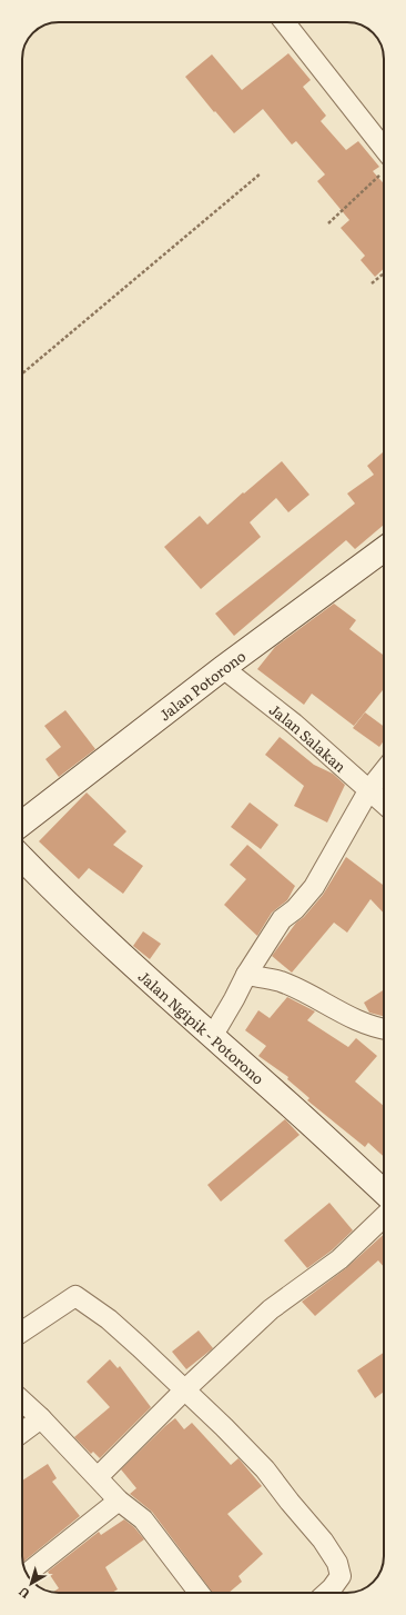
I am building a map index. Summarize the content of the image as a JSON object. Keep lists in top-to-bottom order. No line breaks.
{"streets":{"street":["Jalan Potorono","Jalan Salakan","Jalan Ngipik - Potorono"]},"crossings":[["Jalan Potorono","Jalan Salakan"]],"north":"bottom left"}
